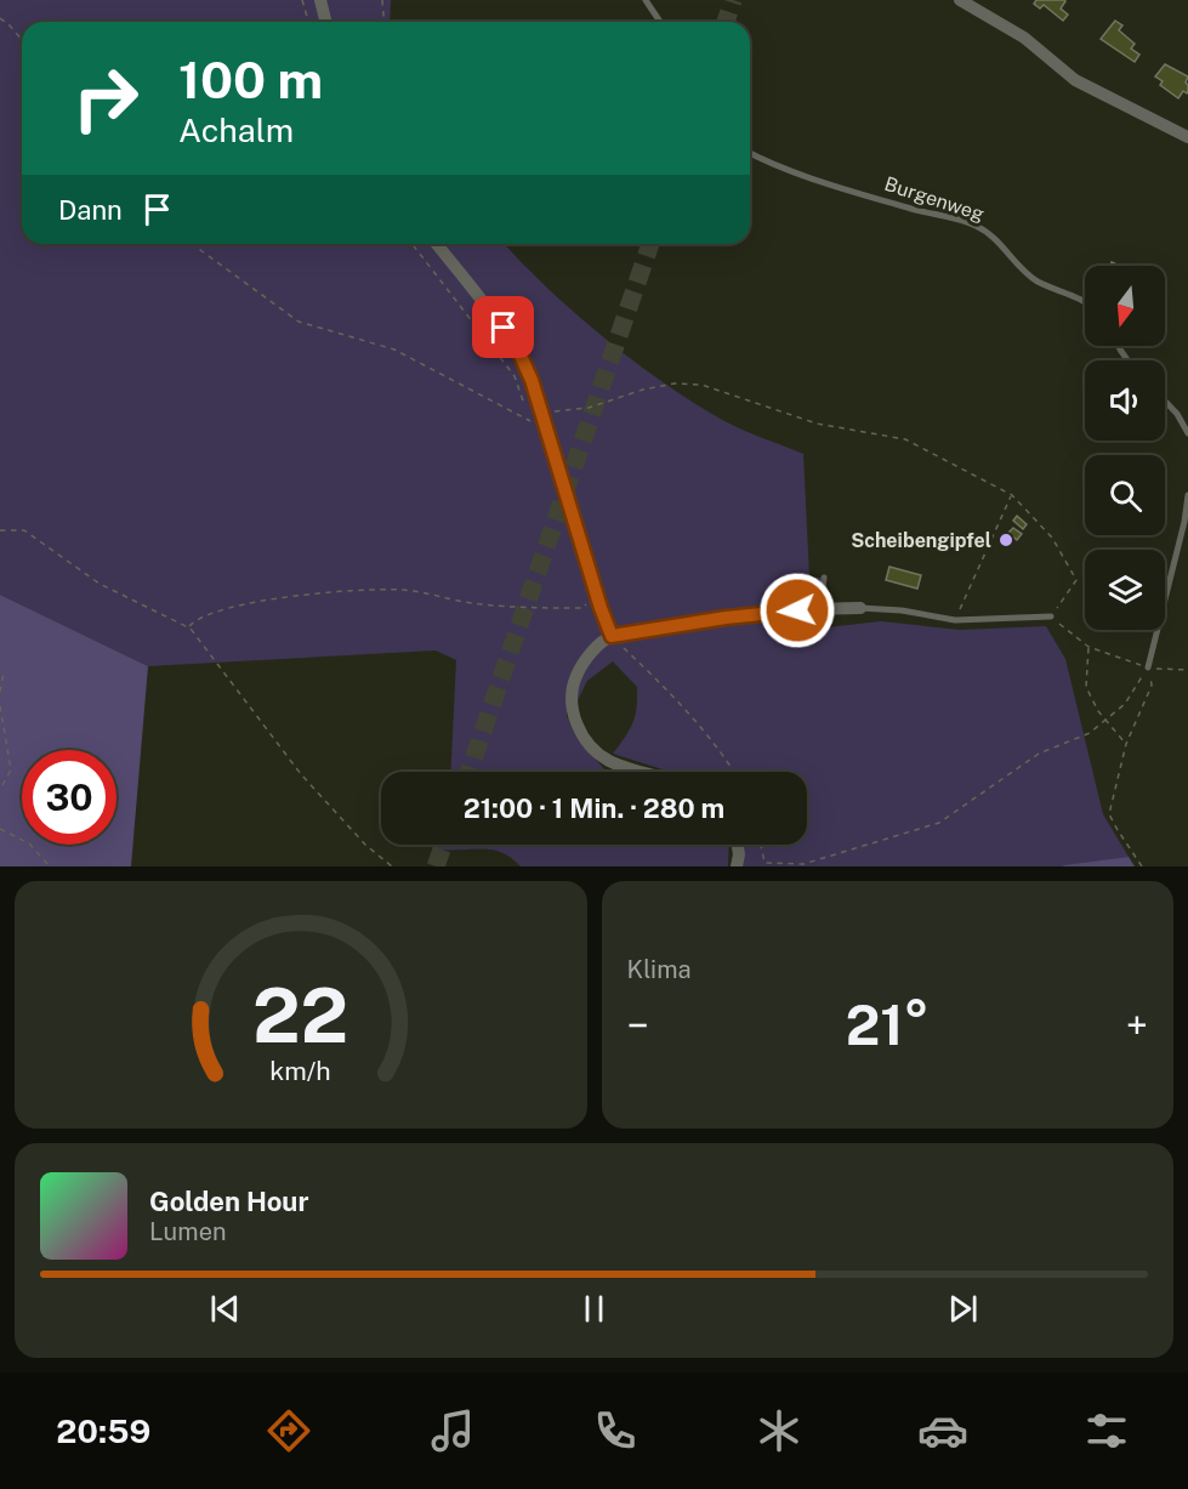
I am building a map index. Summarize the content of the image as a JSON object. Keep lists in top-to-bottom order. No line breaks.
{"streets":{"lane":["Burgenweg"]},"places":["Scheibengipfel"],"north":"bottom","page":{"turn":["100 m","Achalm"],"then":"Dann","limit":"30","trip":"21:00 · 1 Min. · 280 m","tile":"Klima","heat":["−","21°","+"],"song":["Golden Hour","Lumen"],"tabs":"20:59","gauge":["22","km/h"]}}
